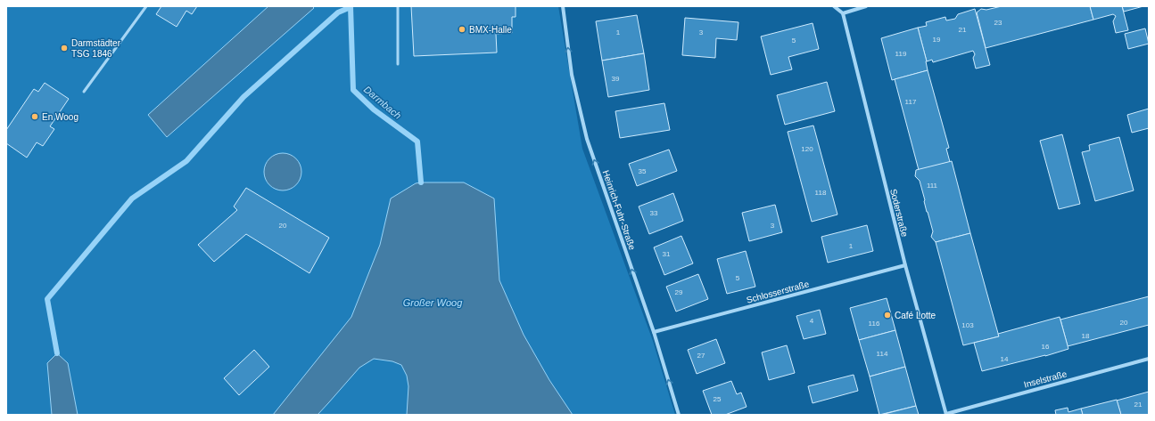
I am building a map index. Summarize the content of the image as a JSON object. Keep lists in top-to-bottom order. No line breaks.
{"streets":{"street":["Heinrich-Fuhr-Straße","Soderstraße","Schlosserstraße","Inselstraße"]},"crossings":[["Heinrich-Fuhr-Straße","Schlosserstraße"],["Soderstraße","Schlosserstraße"],["Soderstraße","Inselstraße"]],"one_way":["Heinrich-Fuhr-Straße"],"water":["Darmbach","Großer Woog"],"places":["BMX-Halle","Darmstädter TSG 1846","En Woog","Café Lotte"],"house_numbers":["23","21","1","3","19","5","119","39","117","120","35","111","118","33","20","3","1","31","5","29","4","20","116","103","18","16","114","27","14","25","21"]}
